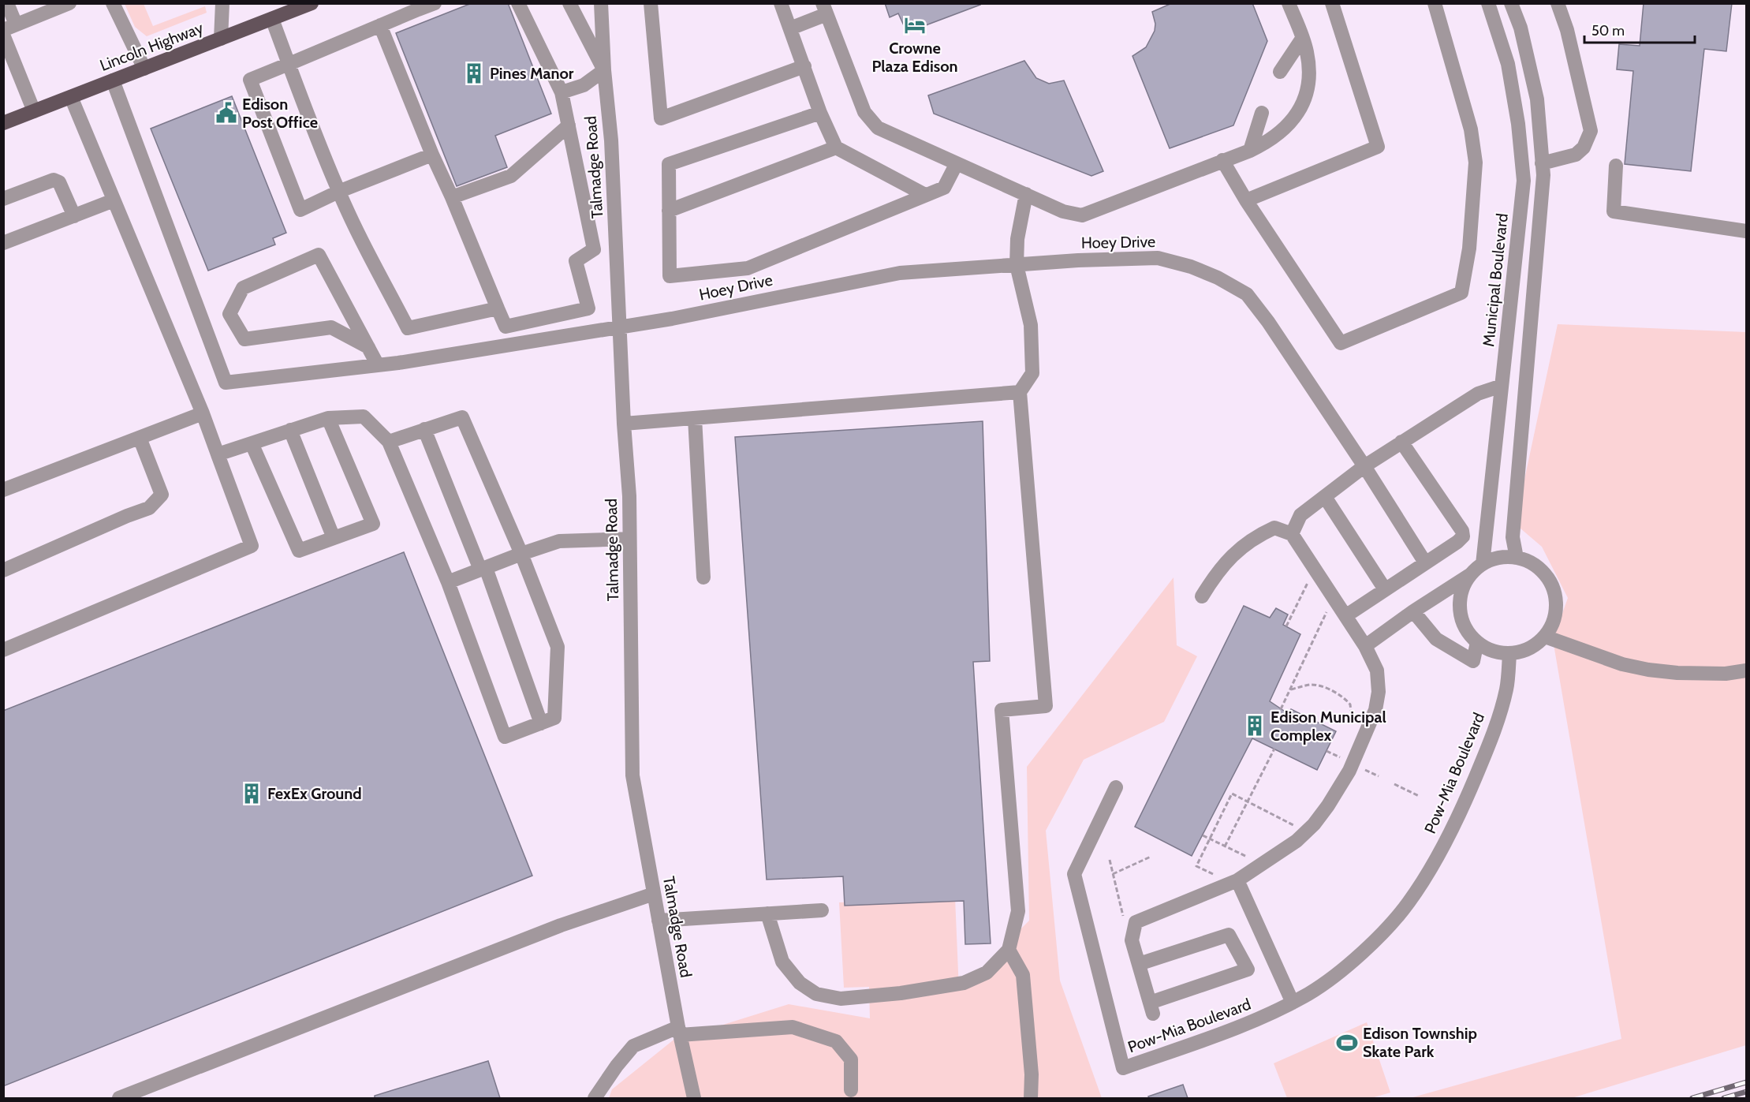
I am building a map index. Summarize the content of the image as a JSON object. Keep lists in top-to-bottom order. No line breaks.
{"streets":{"main road":["Lincoln Highway"],"street":["Talmadge Road","Hoey Drive","Municipal Boulevard","Pow-Mia Boulevard"]},"crossings":[["Lincoln Highway","Hoey Drive"],["Talmadge Road","Hoey Drive"],["Municipal Boulevard","Pow-Mia Boulevard"]],"places":{"hotel":["Crowne Plaza Edison"],"building":["Pines Manor","Edison Municipal Complex","FexEx Ground"],"public building":["Edison Post Office"],"sports":["Edison Township Skate Park"]},"scale_bar":"50 m"}
